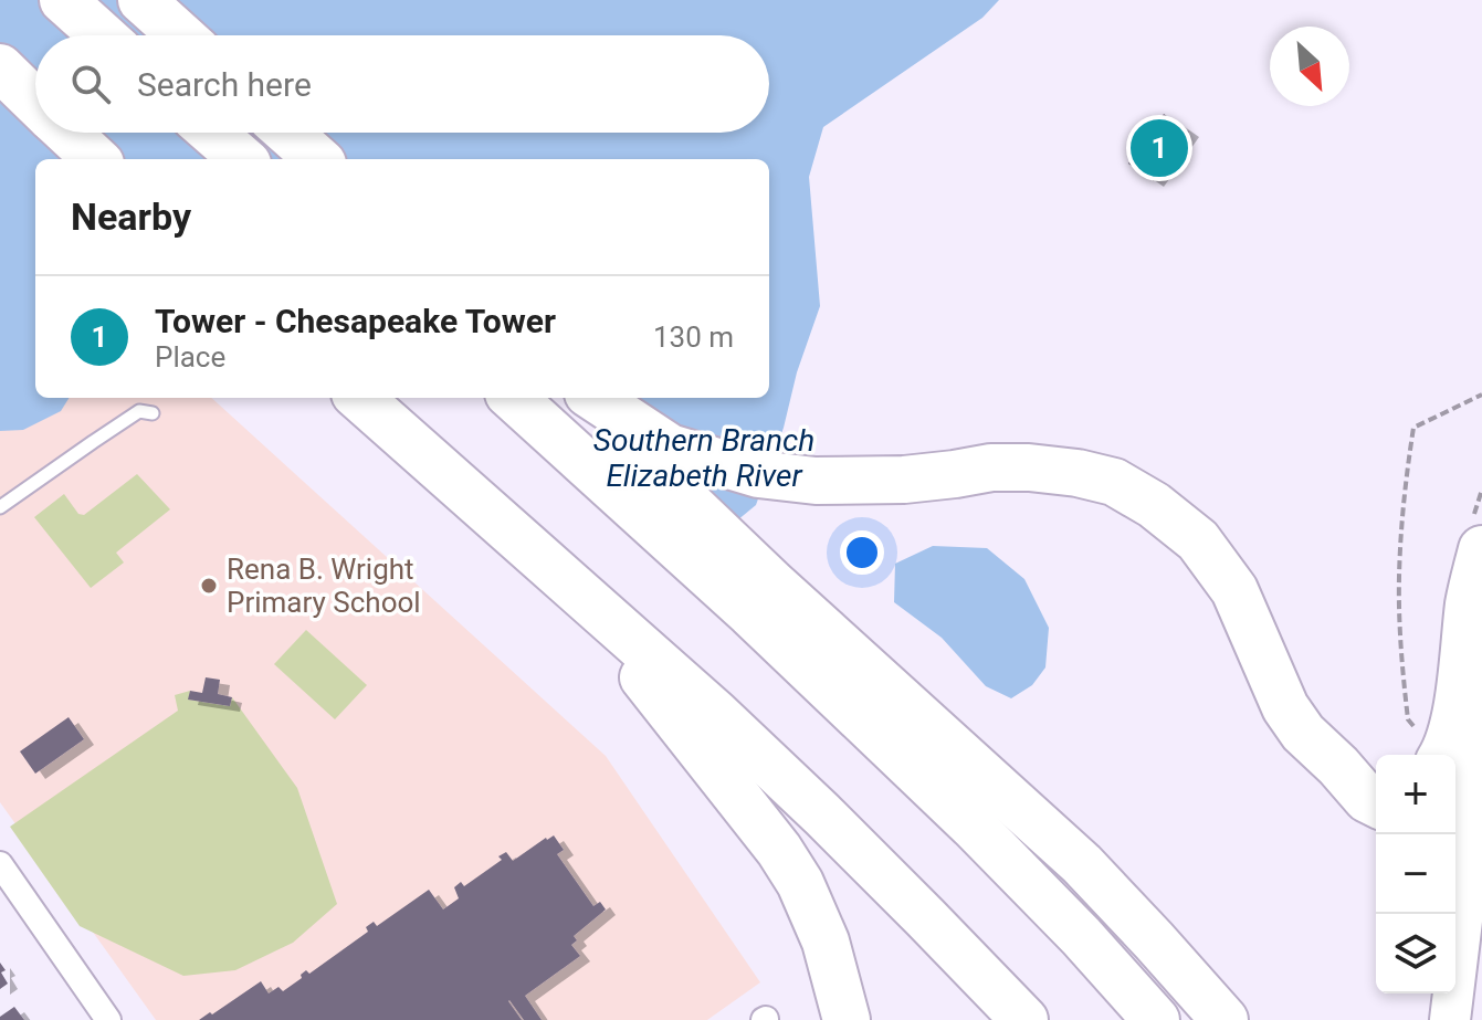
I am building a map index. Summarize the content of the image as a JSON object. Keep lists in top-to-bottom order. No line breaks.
{"water":["Southern Branch Elizabeth River"],"places":["Rena B. Wright Primary School"],"north":"bottom right","page":{"search":"Search here","pins":"1","heading":"Nearby","list":[{"mark":"1","name":"Tower - Chesapeake Tower","note":"Place","value":"130 m"}],"map_buttons":["+","−"]}}
